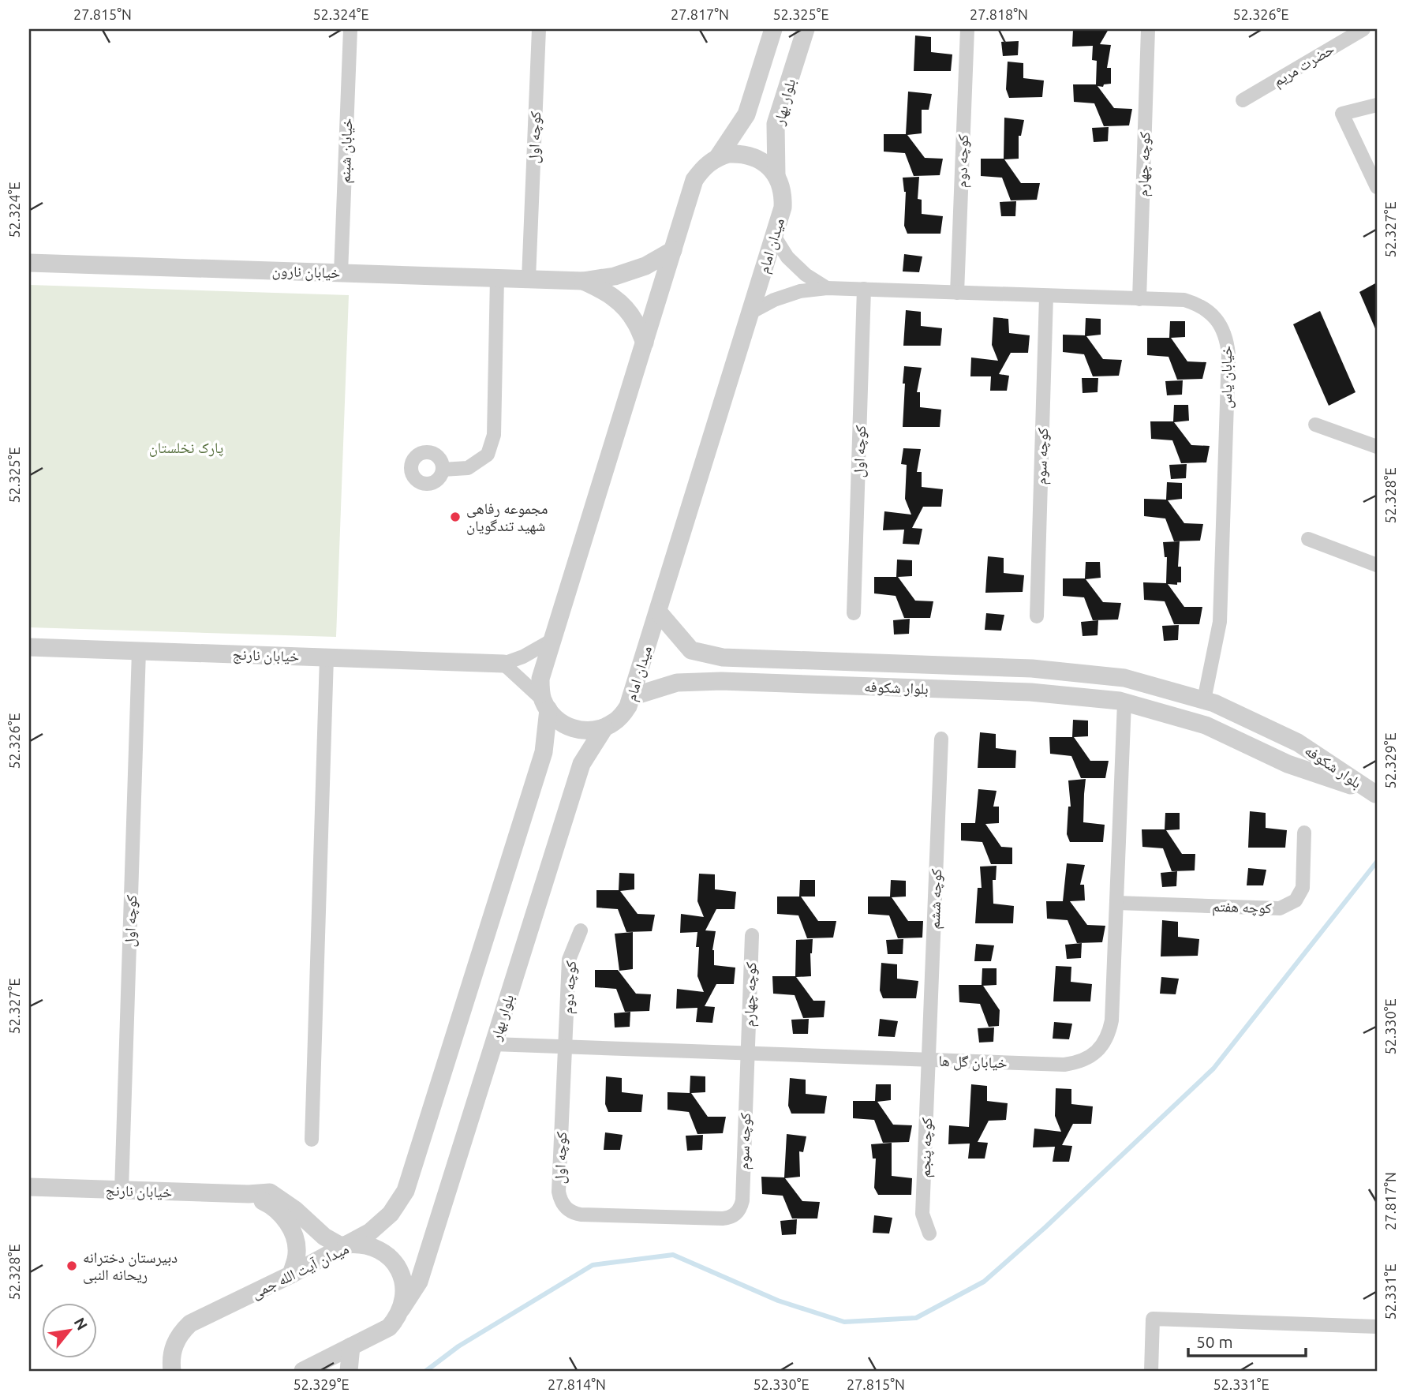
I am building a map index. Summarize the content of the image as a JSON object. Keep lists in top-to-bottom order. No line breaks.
{"streets":{"street":["حضرت مریم","بلوار بهار","کوچه اول","خیابان شبنم","کوچه دوم","کوچه چهارم","میدان امام","خیابان نارون","خیابان یاس","کوچه سوم","خیابان نارنج","بلوار شکوفه","کوچه ششم","کوچه هفتم","خیابان گل ها","کوچه پنجم","میدان آیت الله جمی"]},"crossings":[["بلوار بهار","میدان امام"],["بلوار بهار","خیابان گل ها"],["بلوار بهار","میدان آیت الله جمی"],["کوچه اول","کوچه دوم"],["کوچه اول","خیابان نارون"],["کوچه اول","خیابان یاس"],["کوچه اول","کوچه سوم"],["کوچه اول","خیابان نارنج"],["کوچه اول","خیابان گل ها"],["خیابان شبنم","خیابان نارون"],["کوچه دوم","خیابان گل ها"],["کوچه چهارم","خیابان یاس"],["کوچه چهارم","کوچه سوم"],["کوچه چهارم","خیابان گل ها"],["میدان امام","خیابان یاس"],["میدان امام","بلوار شکوفه"],["خیابان یاس","کوچه سوم"],["خیابان یاس","بلوار شکوفه"],["کوچه سوم","خیابان گل ها"],["خیابان نارنج","میدان آیت الله جمی"],["بلوار شکوفه","خیابان گل ها"],["کوچه ششم","خیابان گل ها"],["کوچه ششم","کوچه پنجم"],["کوچه هفتم","خیابان گل ها"],["خیابان گل ها","کوچه پنجم"]],"parks":["پارک نخلستان"],"places":["مجموعه رفاهی شهید تندگویان","دبیرستان دخترانه ریحانه النبی"],"scale_bar":"50 m","north":"top right","coordinates":["27.815°N","52.324°E","27.817°N","52.325°E","27.818°N","52.326°E","52.327°E","52.328°E","52.329°E","52.330°E","52.331°E","27.814°N"]}
